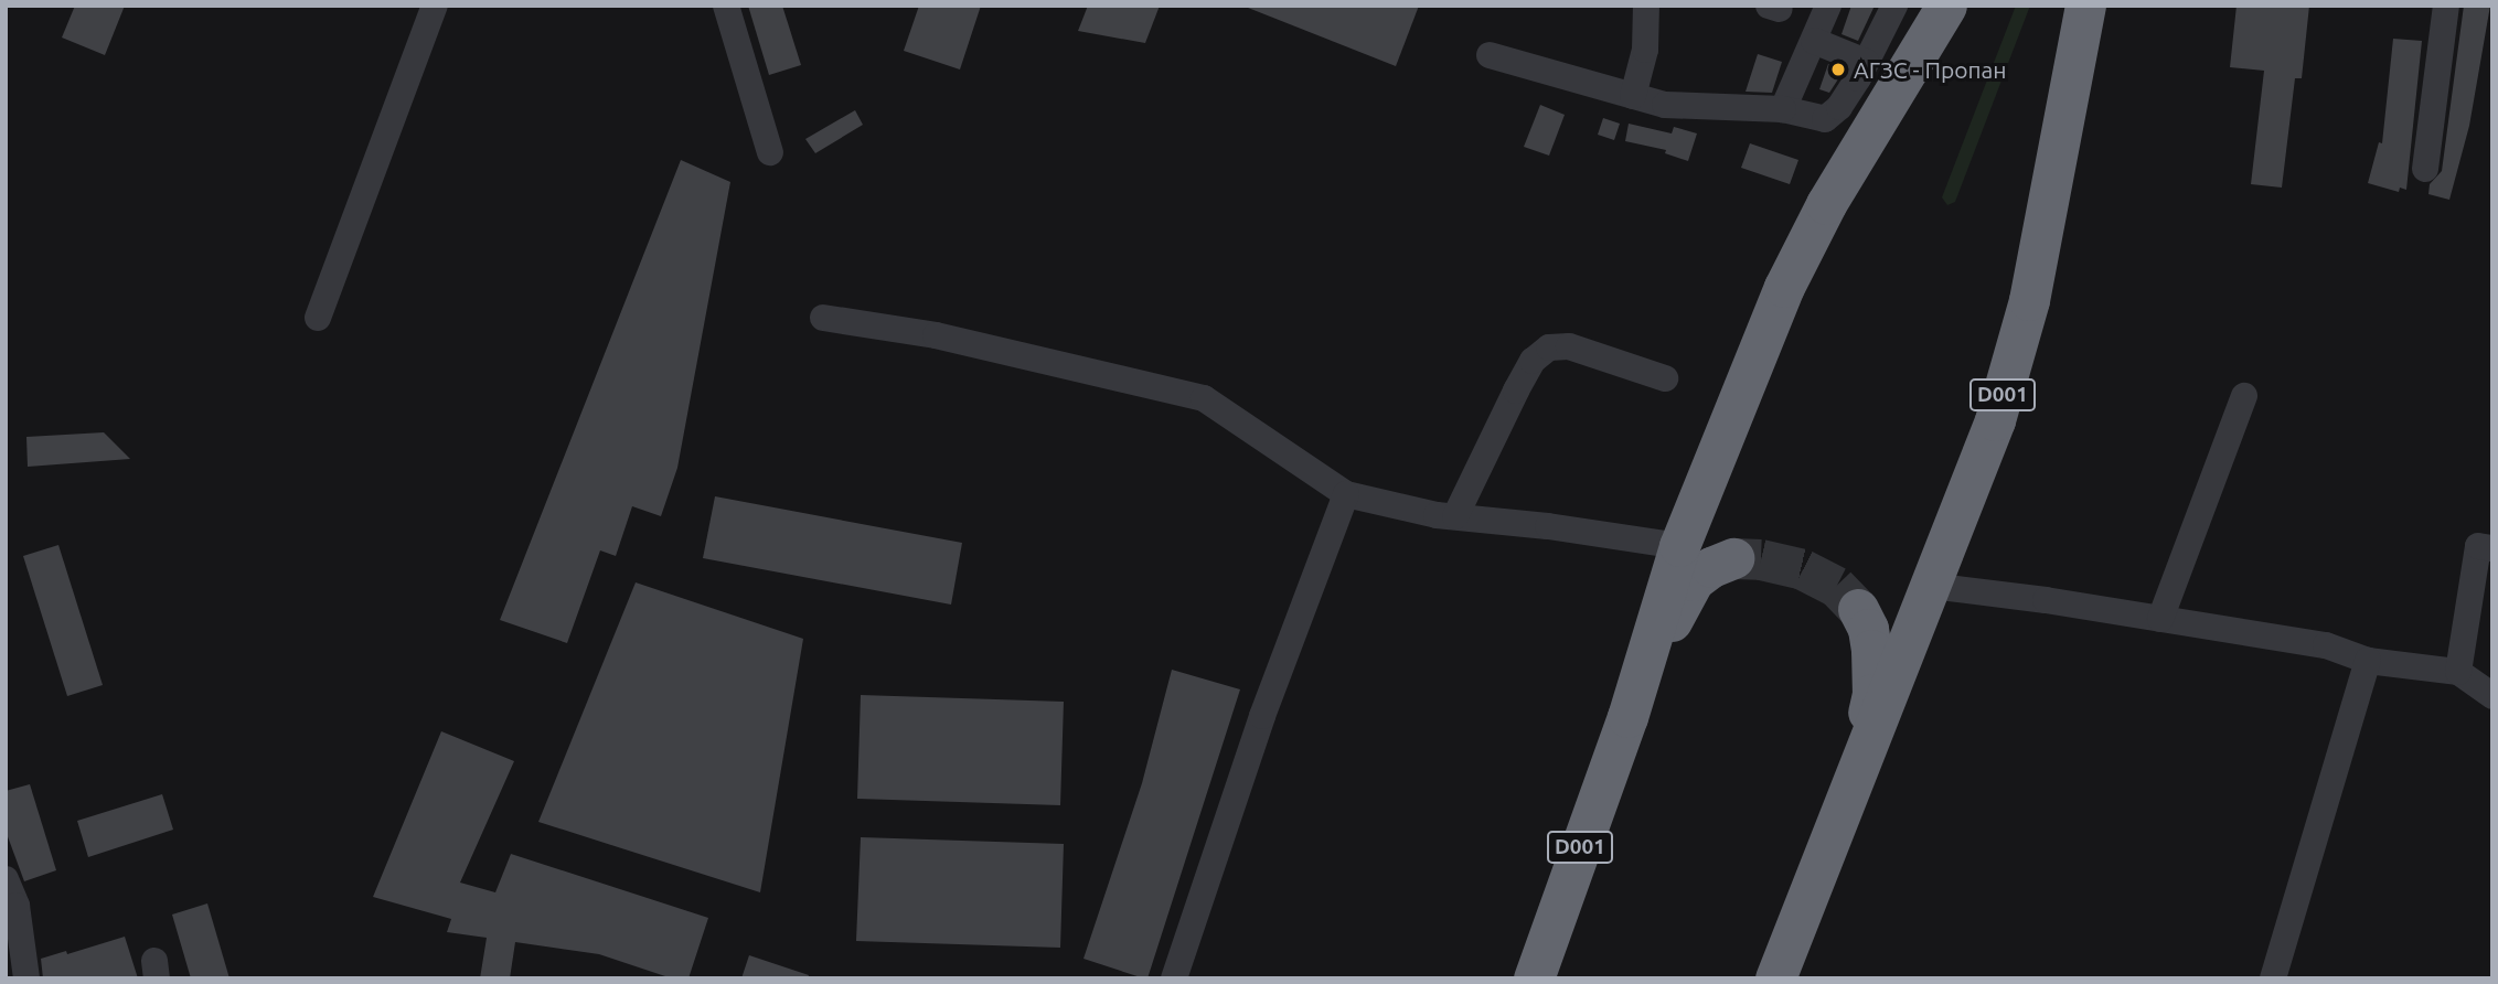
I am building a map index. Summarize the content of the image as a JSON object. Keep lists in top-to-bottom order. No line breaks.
{"streets":{"highway":["D001"]},"places":["АГЗС - Пропан"]}
